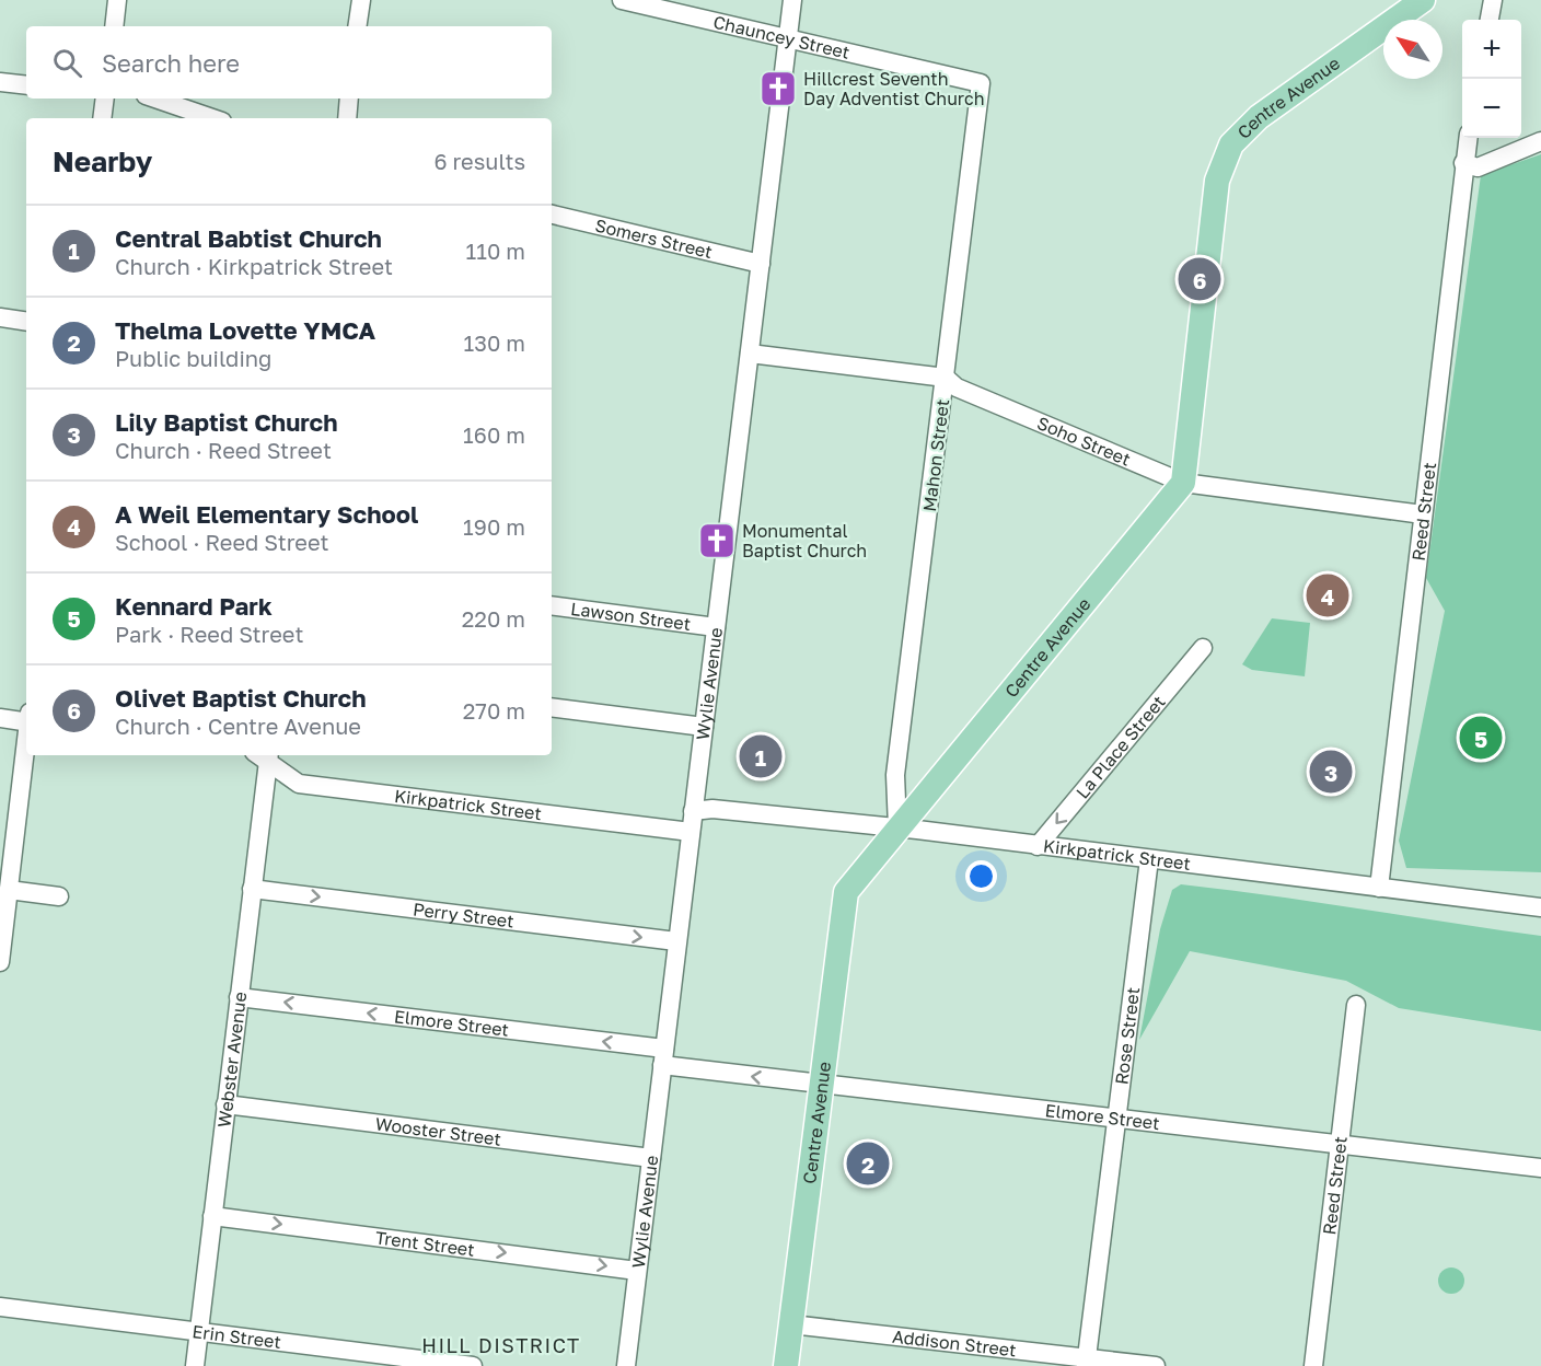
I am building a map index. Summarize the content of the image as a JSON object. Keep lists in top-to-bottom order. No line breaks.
{"streets":{"main road":["Centre Avenue"],"street":["Chauncey Street","Somers Street","Soho Street","Mahon Street","Reed Street","Lawson Street","Wylie Avenue","La Place Street","Kirkpatrick Street","Perry Street","Elmore Street","Rose Street","Webster Avenue","Wooster Street","Trent Street","Erin Street","Addison Street"]},"crossings":[["Chauncey Street","Mahon Street"],["Chauncey Street","Wylie Avenue"],["Centre Avenue","Soho Street"],["Centre Avenue","Mahon Street"],["Centre Avenue","Kirkpatrick Street"],["Centre Avenue","Elmore Street"],["Centre Avenue","Addison Street"],["Somers Street","Wylie Avenue"],["Soho Street","Mahon Street"],["Soho Street","Reed Street"],["Soho Street","Wylie Avenue"],["Mahon Street","Kirkpatrick Street"],["Reed Street","Kirkpatrick Street"],["Reed Street","Elmore Street"],["Lawson Street","Wylie Avenue"],["Wylie Avenue","Kirkpatrick Street"],["Wylie Avenue","Perry Street"],["Wylie Avenue","Elmore Street"],["Wylie Avenue","Wooster Street"],["Wylie Avenue","Trent Street"],["La Place Street","Kirkpatrick Street"],["Kirkpatrick Street","Rose Street"],["Kirkpatrick Street","Webster Avenue"],["Perry Street","Webster Avenue"],["Elmore Street","Rose Street"],["Elmore Street","Webster Avenue"],["Rose Street","Addison Street"],["Webster Avenue","Wooster Street"],["Webster Avenue","Trent Street"],["Webster Avenue","Erin Street"]],"one_way":["La Place Street","Perry Street","Elmore Street","Trent Street"],"districts":["HILL DISTRICT"],"places":{"church":["Hillcrest Seventh Day Adventist Church","Monumental Baptist Church"]},"north":"top left","page":{"map_buttons":["+","−"],"search":"Search here","heading":["Nearby","6 results"],"list":[{"mark":"1","name":"Central Babtist Church","note":"Church · Kirkpatrick Street","value":"110 m"},{"mark":"2","name":"Thelma Lovette YMCA","note":"Public building","value":"130 m"},{"mark":"3","name":"Lily Baptist Church","note":"Church · Reed Street","value":"160 m"},{"mark":"4","name":"A Weil Elementary School","note":"School · Reed Street","value":"190 m"},{"mark":"5","name":"Kennard Park","note":"Park · Reed Street","value":"220 m"},{"mark":"6","name":"Olivet Baptist Church","note":"Church · Centre Avenue","value":"270 m"}],"pins":["6","4","5","1","3","2"]}}
